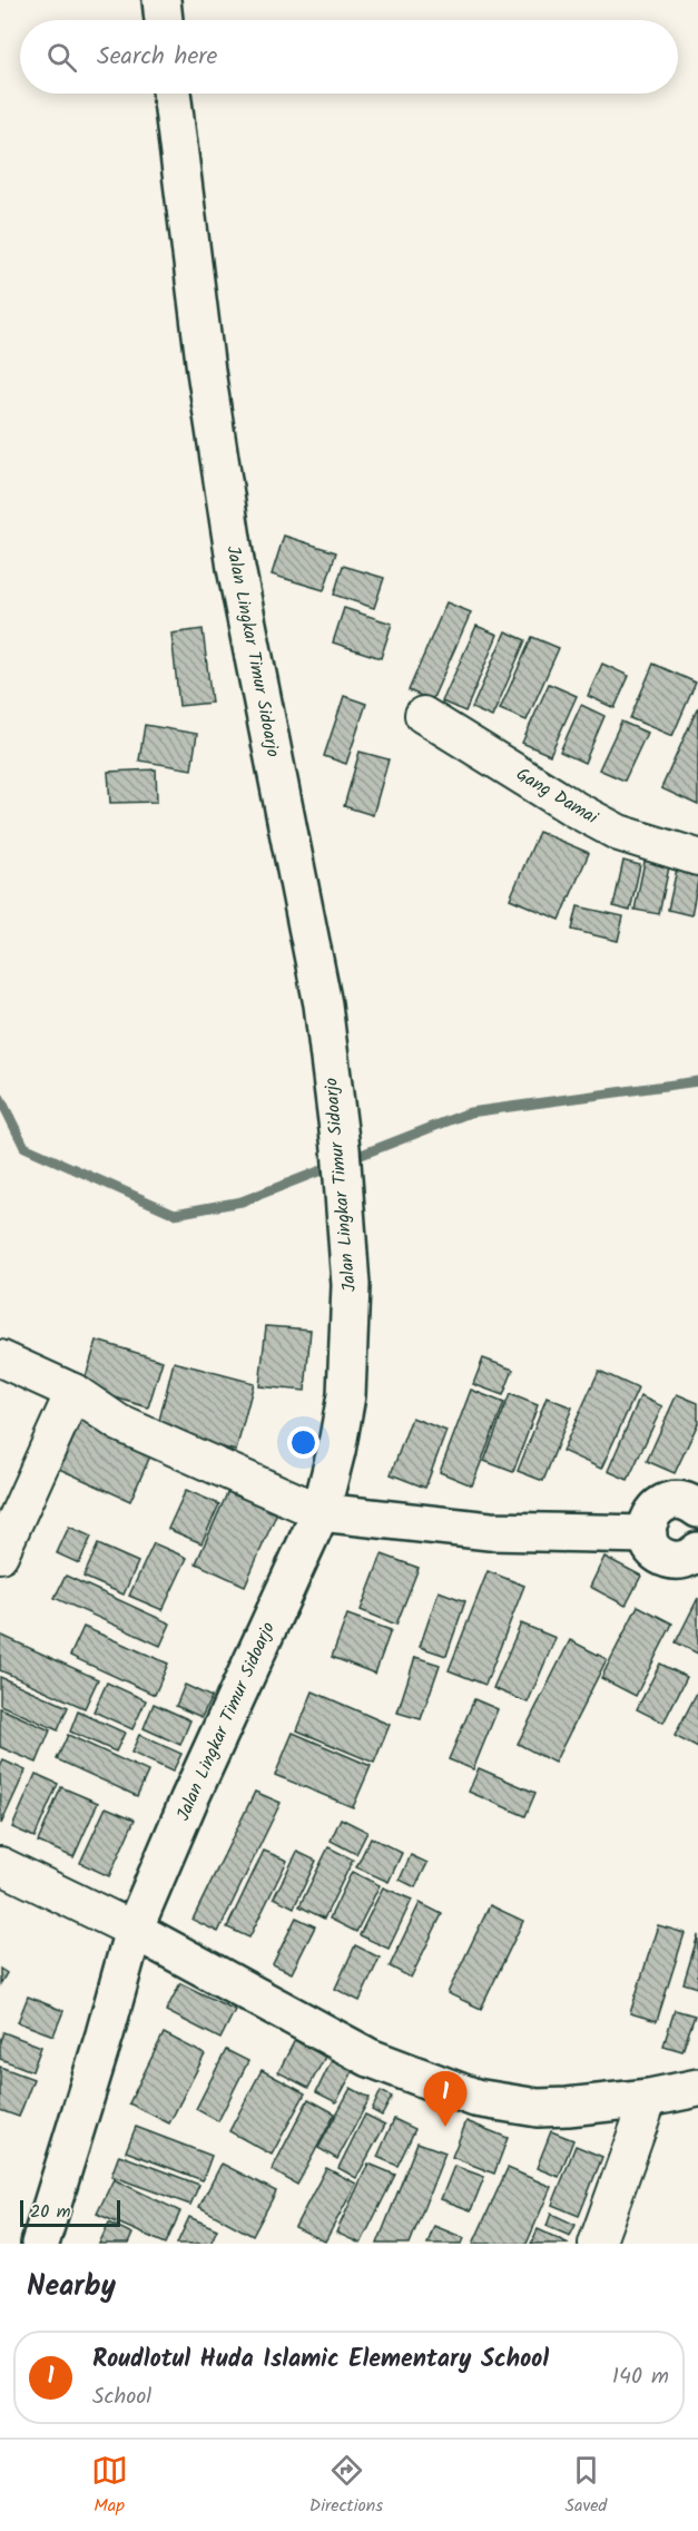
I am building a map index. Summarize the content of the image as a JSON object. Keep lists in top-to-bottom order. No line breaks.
{"streets":{"main road":["Jalan Lingkar Timur Sidoarjo"],"street":["Gang Damai"]},"scale_bar":"20 m","page":{"search":"Search here","pins":"1","scale":"20 m","heading":"Nearby","list":[{"mark":"1","name":"Roudlotul Huda Islamic Elementary School","note":"School","value":"140 m"}],"nav":["Map","Directions","Saved"]}}
